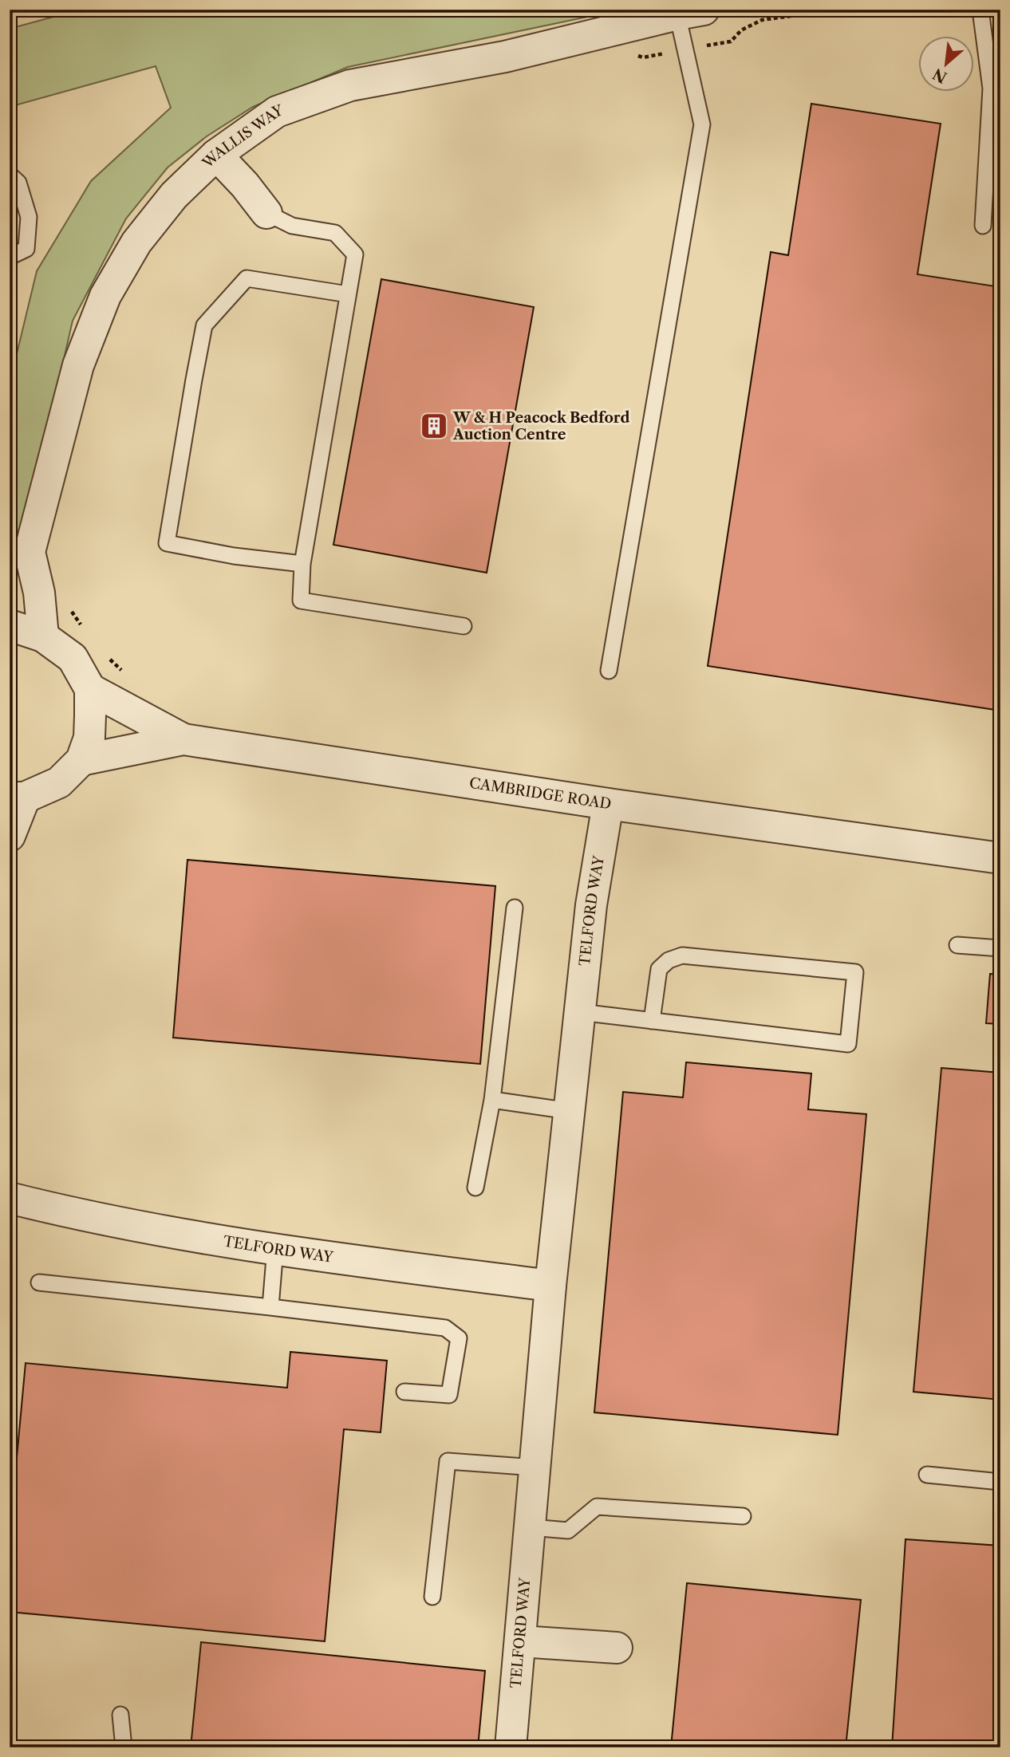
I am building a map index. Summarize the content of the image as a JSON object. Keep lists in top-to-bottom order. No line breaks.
{"streets":{"street":["WALLIS WAY","CAMBRIDGE ROAD","TELFORD WAY"]},"crossings":[["CAMBRIDGE ROAD","TELFORD WAY"]],"places":{"building":["W & H Peacock Bedford Auction Centre"]},"north":"bottom left"}
